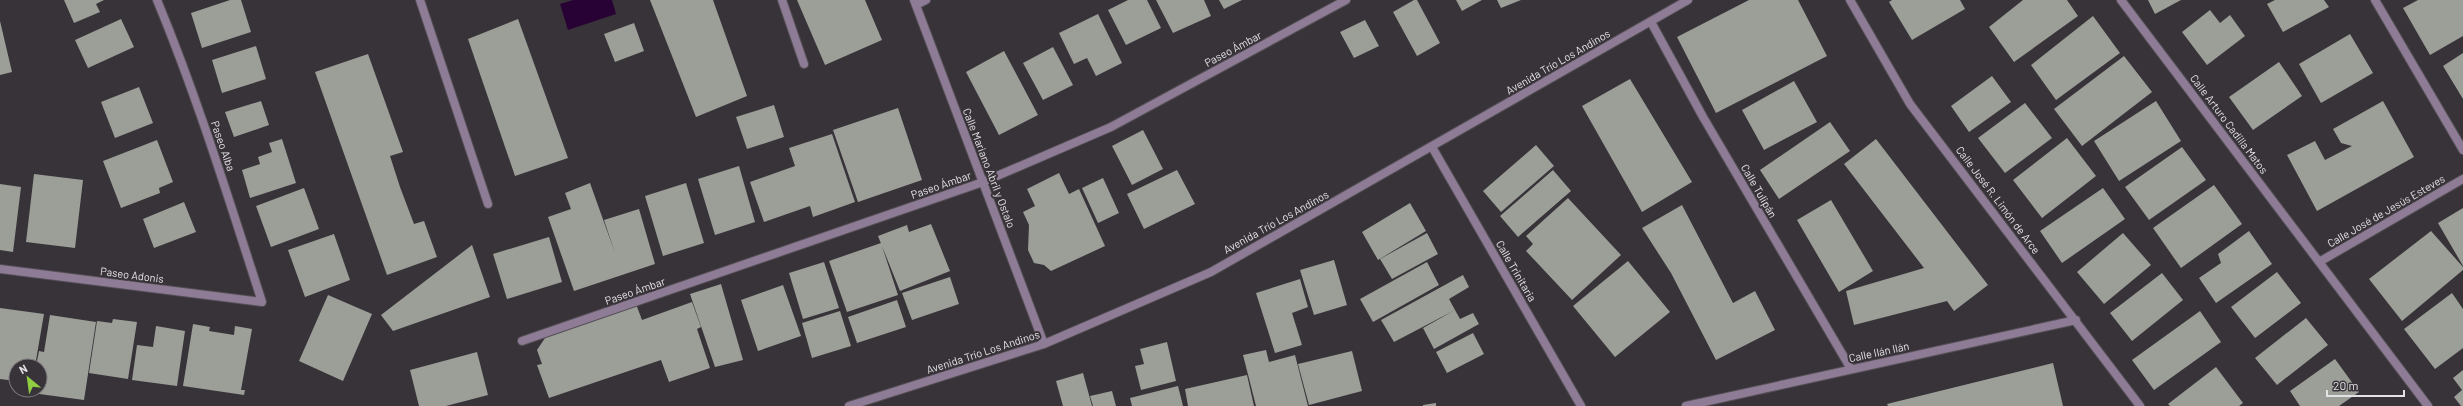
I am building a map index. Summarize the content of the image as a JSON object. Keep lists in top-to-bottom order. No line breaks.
{"streets":{"street":["Paseo Ámbar","Avenida Trío Los Andinos","Calle Arturo Cadilla Matos","Paseo Alba","Calle Mariano Abril y Ostalo","Calle Tulipán","Calle José R. Limón de Arce","Calle José de Jesús Esteves","Calle Trinitaria","Paseo Adonis","Calle Ilán Ilán"]},"crossings":[["Paseo Ámbar","Calle Mariano Abril y Ostalo"],["Avenida Trío Los Andinos","Calle Mariano Abril y Ostalo"],["Avenida Trío Los Andinos","Calle Tulipán"],["Avenida Trío Los Andinos","Calle Trinitaria"],["Calle Arturo Cadilla Matos","Calle José de Jesús Esteves"],["Paseo Alba","Paseo Adonis"],["Calle Tulipán","Calle Ilán Ilán"],["Calle José R. Limón de Arce","Calle Ilán Ilán"]],"scale_bar":"20 m","north":"top left"}
